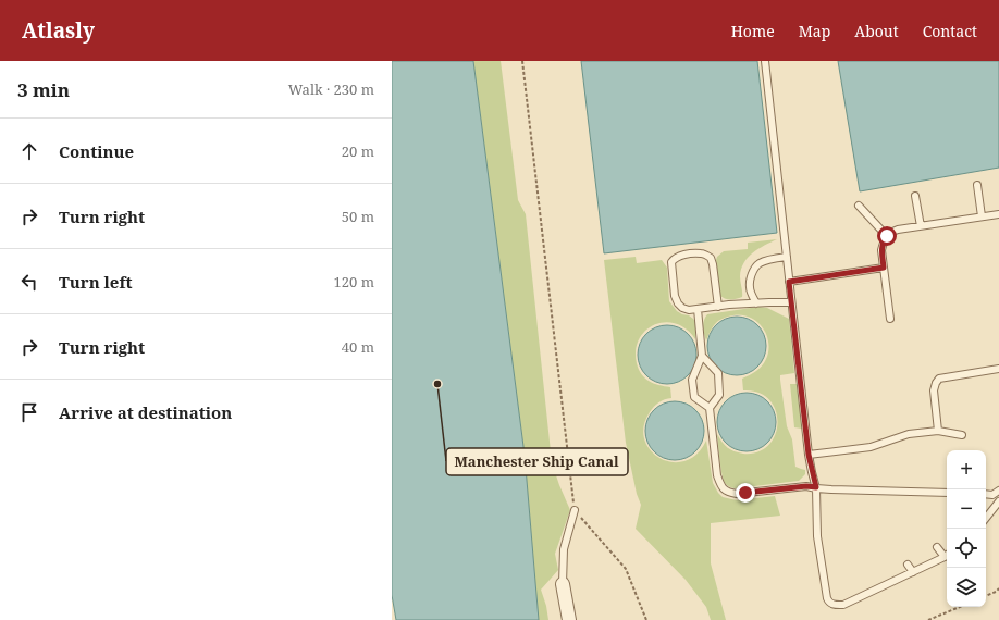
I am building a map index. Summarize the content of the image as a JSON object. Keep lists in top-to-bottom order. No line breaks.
{"places":["Manchester Ship Canal"],"page":{"header":"Atlasly","nav":["Home","Map","About","Contact"],"heading":["3 min","Walk · 230 m"],"list":[["Continue","20 m"],["Turn right","50 m"],["Turn left","120 m"],["Turn right","40 m"],"Arrive at destination"],"map_buttons":["+","−"]}}
